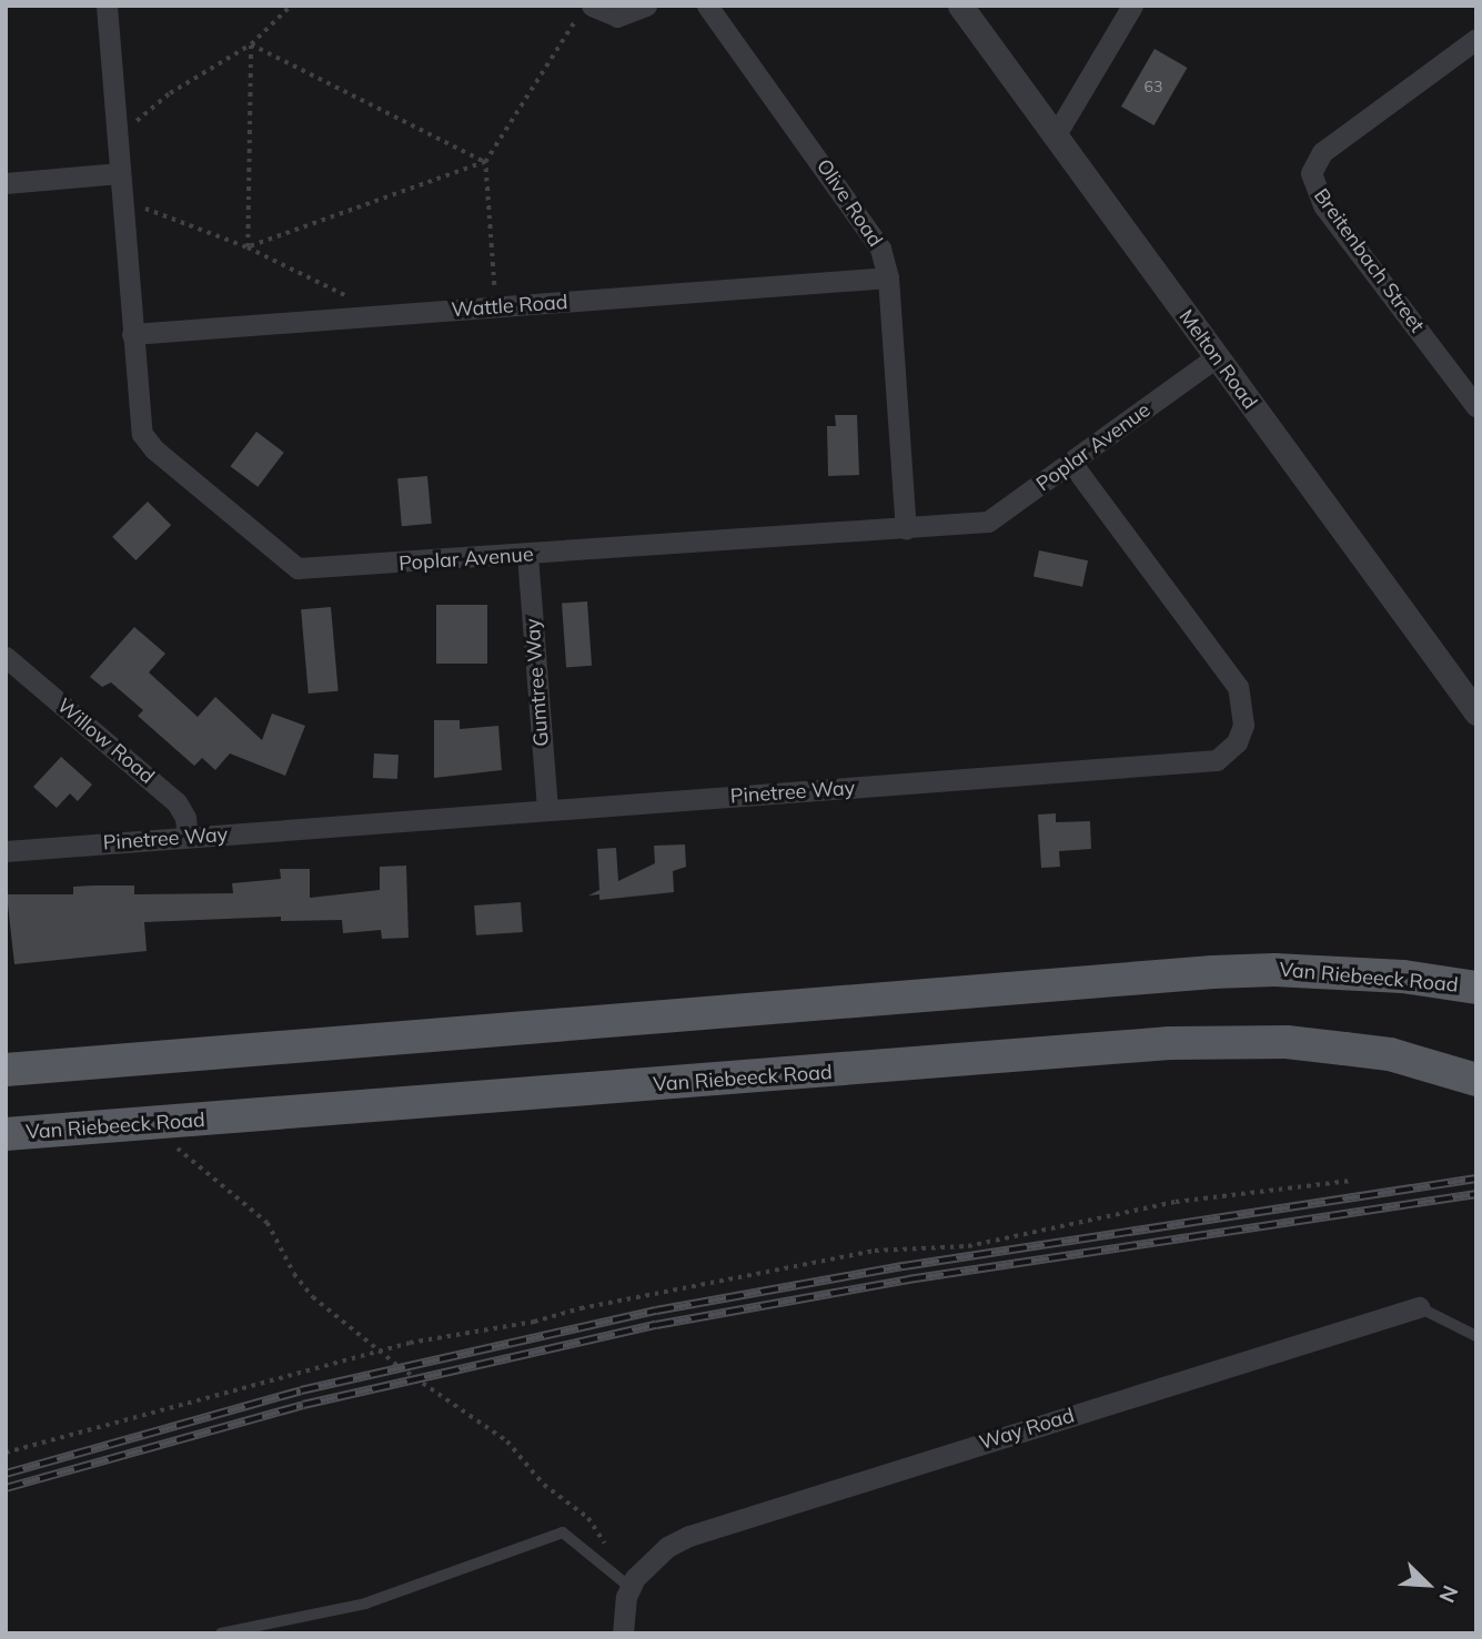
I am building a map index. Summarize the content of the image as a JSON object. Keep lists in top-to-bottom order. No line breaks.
{"streets":{"main road":["Van Riebeeck Road"],"street":["Olive Road","Breitenbach Street","Wattle Road","Melton Road","Poplar Avenue","Gumtree Way","Willow Road","Pinetree Way","Way Road"]},"crossings":[["Olive Road","Wattle Road"],["Olive Road","Poplar Avenue"],["Wattle Road","Poplar Avenue"],["Melton Road","Poplar Avenue"],["Poplar Avenue","Gumtree Way"],["Poplar Avenue","Pinetree Way"],["Gumtree Way","Pinetree Way"],["Willow Road","Pinetree Way"]],"house_numbers":["63"],"north":"bottom right"}
